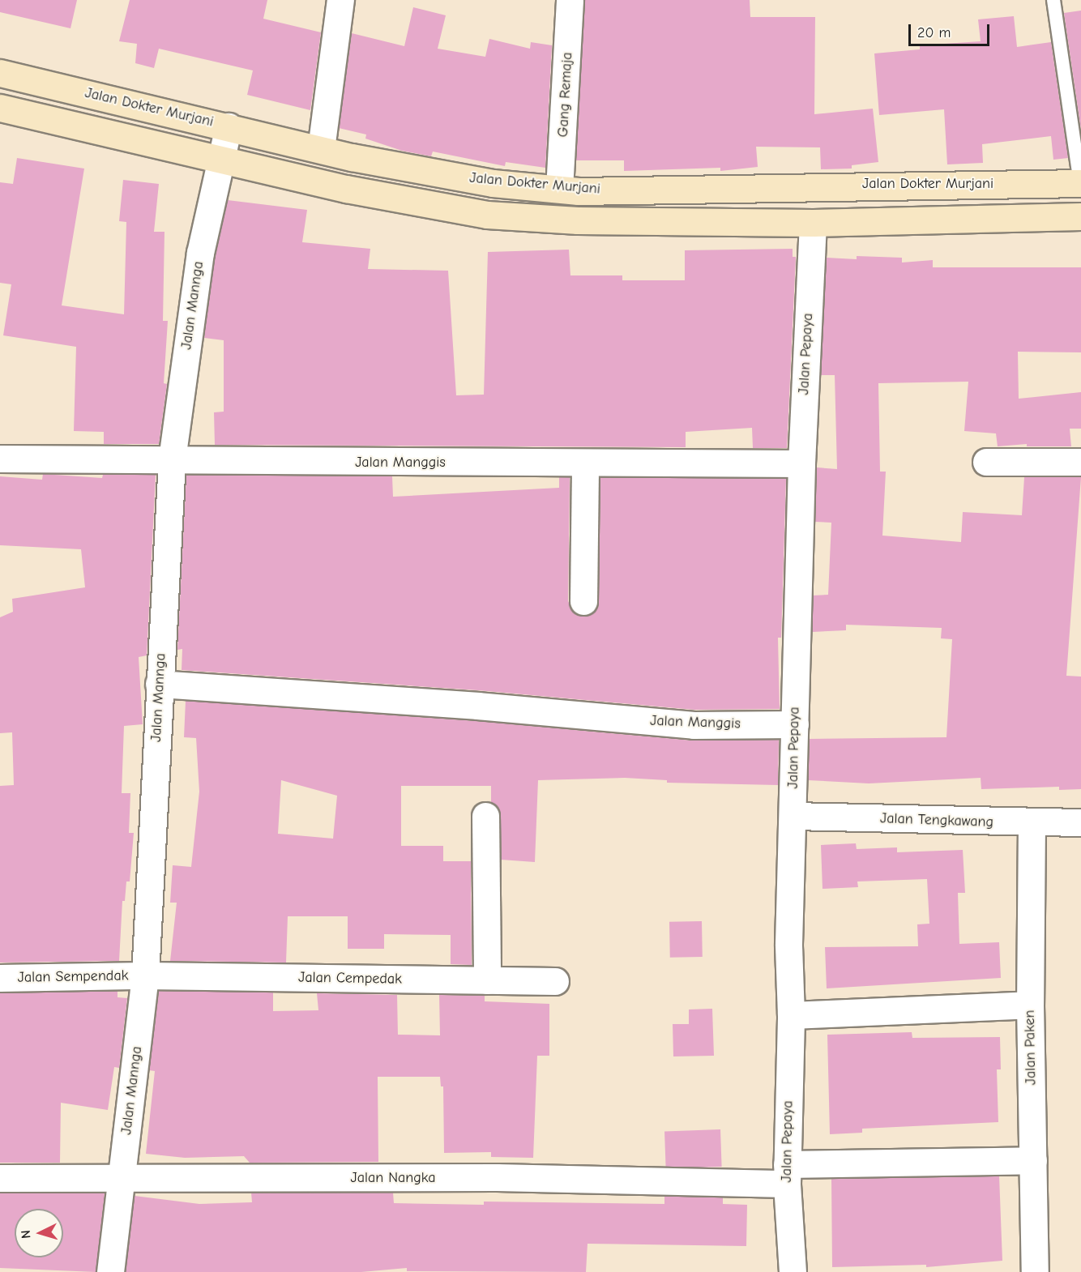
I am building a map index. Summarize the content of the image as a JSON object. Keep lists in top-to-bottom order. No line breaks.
{"streets":{"main road":["Jalan Dokter Murjani"],"street":["Gang Remaja","Jalan Mannga","Jalan Pepaya","Jalan Manggis","Jalan Tengkawang","Jalan Sempendak","Jalan Cempedak","Jalan Paken","Jalan Nangka"]},"crossings":[["Gang Remaja","Jalan Dokter Murjani"],["Jalan Dokter Murjani","Jalan Mannga"],["Jalan Mannga","Jalan Manggis"],["Jalan Mannga","Jalan Sempendak"],["Jalan Mannga","Jalan Cempedak"],["Jalan Mannga","Jalan Nangka"],["Jalan Pepaya","Jalan Manggis"],["Jalan Pepaya","Jalan Tengkawang"],["Jalan Pepaya","Jalan Nangka"],["Jalan Tengkawang","Jalan Paken"],["Jalan Sempendak","Jalan Cempedak"],["Jalan Paken","Jalan Nangka"]],"scale_bar":"20 m","north":"left"}
